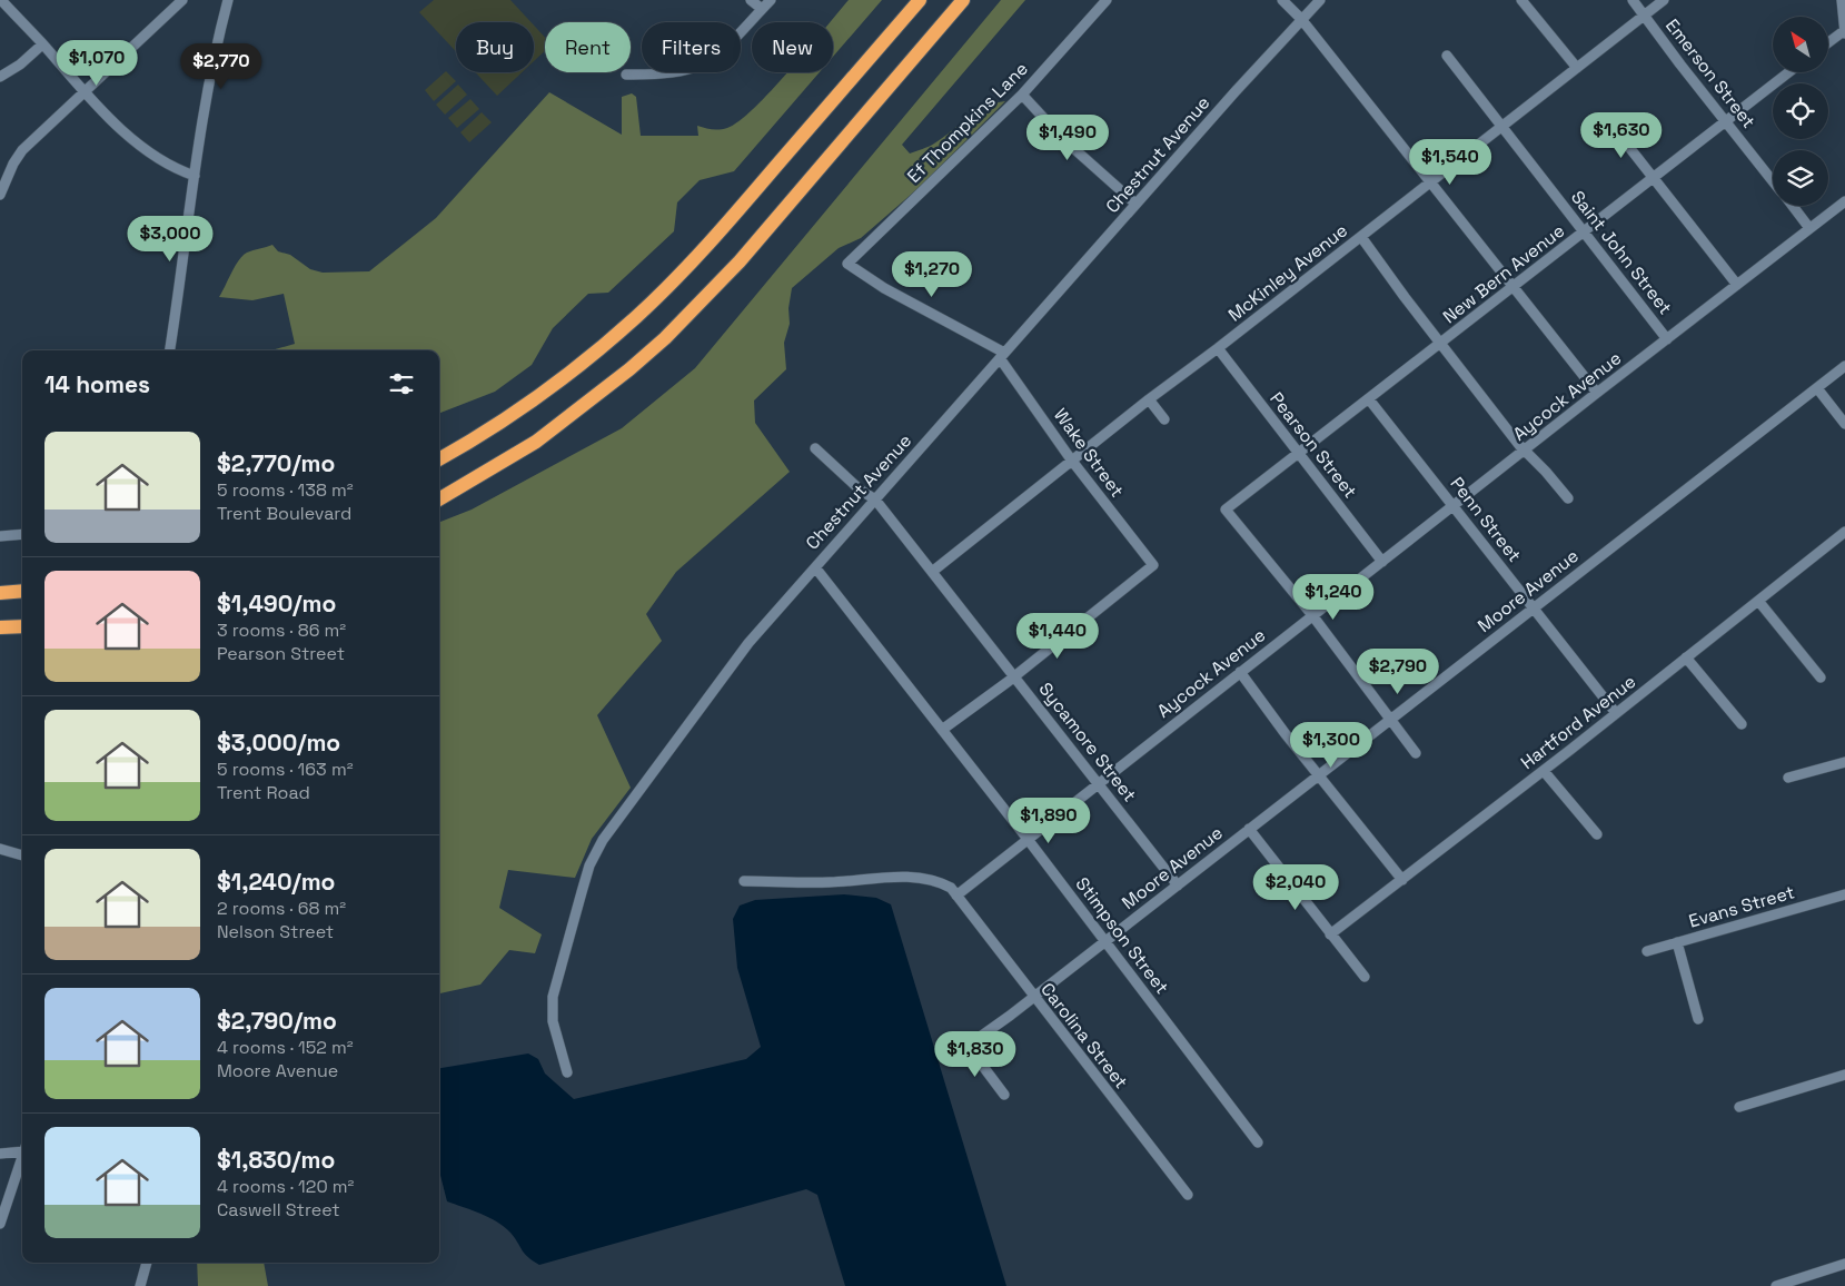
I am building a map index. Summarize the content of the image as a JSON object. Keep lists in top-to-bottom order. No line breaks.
{"streets":{"street":["Emerson Street","Ef Thompkins Lane","Chestnut Avenue","Saint John Street","McKinley Avenue","New Bern Avenue","Aycock Avenue","Pearson Street","Wake Street","Penn Street","Moore Avenue","Hartford Avenue","Sycamore Street","Evans Street","Stimpson Street","Carolina Street"]},"crossings":[["Emerson Street","McKinley Avenue"],["Emerson Street","New Bern Avenue"],["Ef Thompkins Lane","Wake Street"],["Chestnut Avenue","Wake Street"],["Chestnut Avenue","Sycamore Street"],["Chestnut Avenue","Stimpson Street"],["Saint John Street","McKinley Avenue"],["Saint John Street","New Bern Avenue"],["Saint John Street","Aycock Avenue"],["McKinley Avenue","Pearson Street"],["McKinley Avenue","Wake Street"],["McKinley Avenue","Sycamore Street"],["New Bern Avenue","Aycock Avenue"],["New Bern Avenue","Pearson Street"],["New Bern Avenue","Penn Street"],["Aycock Avenue","Pearson Street"],["Aycock Avenue","Penn Street"],["Aycock Avenue","Sycamore Street"],["Aycock Avenue","Stimpson Street"],["Aycock Avenue","Carolina Street"],["Wake Street","Sycamore Street"],["Penn Street","Moore Avenue"],["Penn Street","Hartford Avenue"],["Moore Avenue","Sycamore Street"],["Moore Avenue","Stimpson Street"],["Moore Avenue","Carolina Street"]],"north":"top left","page":{"chip":["Buy","Rent","Filters","New"],"price":["$1,070","$2,770","$1,630","$1,490","$1,540","$3,000","$1,270","$1,240","$1,440","$2,790","$1,300","$1,890","$2,040","$1,830"],"heading":"14 homes","list":[{"name":"$2,770/mo","note":"5 rooms · 138 m² · Trent Boulevard"},{"name":"$1,490/mo","note":"3 rooms · 86 m² · Pearson Street"},{"name":"$3,000/mo","note":"5 rooms · 163 m² · Trent Road"},{"name":"$1,240/mo","note":"2 rooms · 68 m² · Nelson Street"},{"name":"$2,790/mo","note":"4 rooms · 152 m² · Moore Avenue"},{"name":"$1,830/mo","note":"4 rooms · 120 m² · Caswell Street"}]}}
